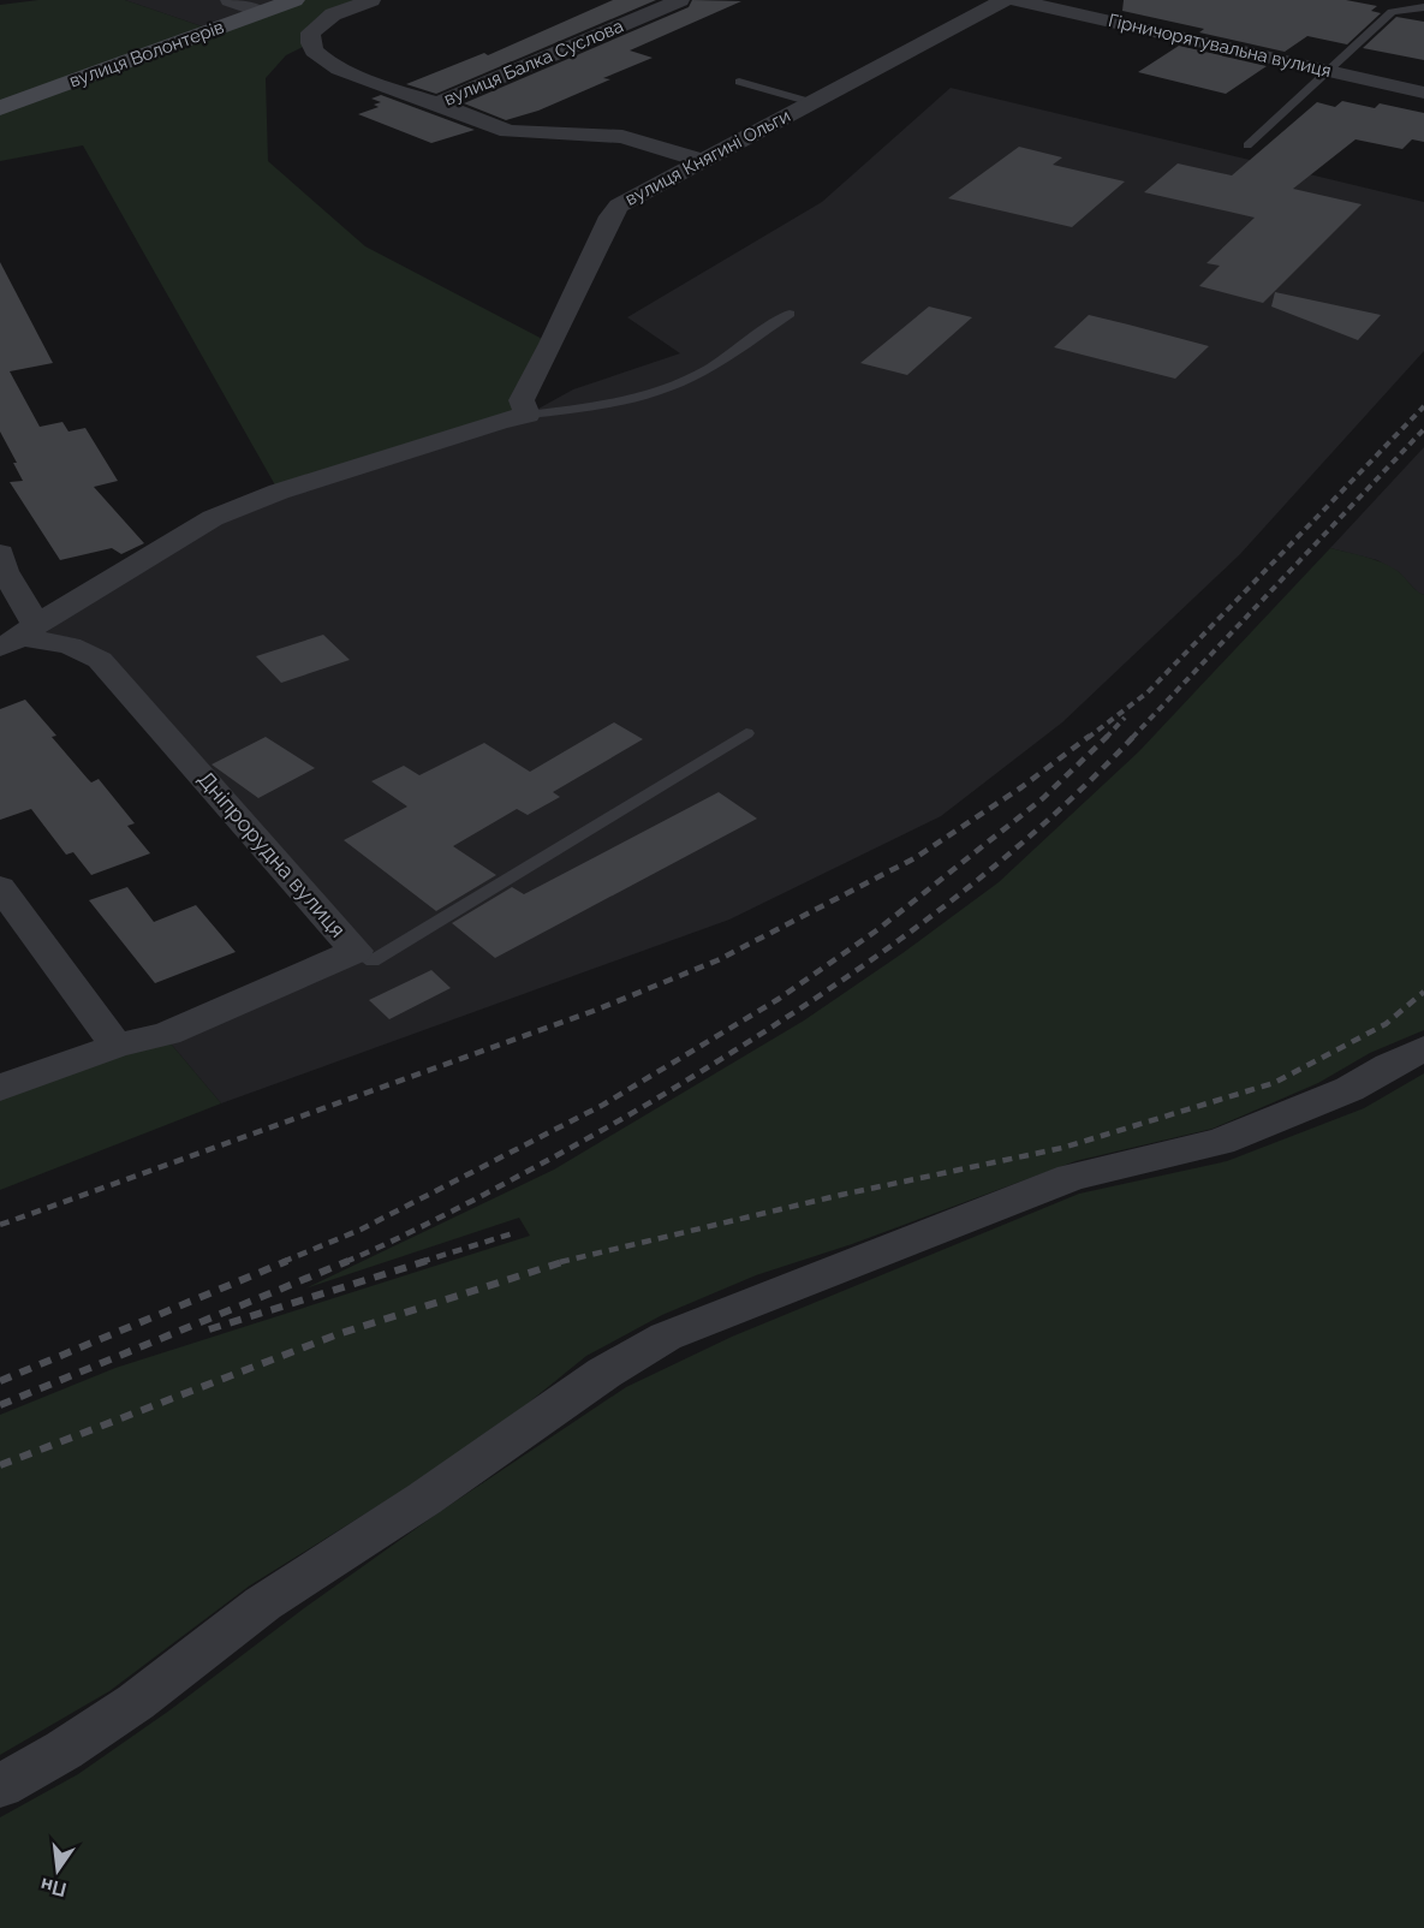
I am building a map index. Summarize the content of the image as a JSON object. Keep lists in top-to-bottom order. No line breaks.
{"streets":{"street":["Гірничорятувальна вулиця","вулиця Волонтерів","вулиця Балка Суслова","вулиця Княгині Ольги","Дніпрорудна вулиця"]},"crossings":[["вулиця Балка Суслова","вулиця Княгині Ольги"]],"north":"bottom"}
